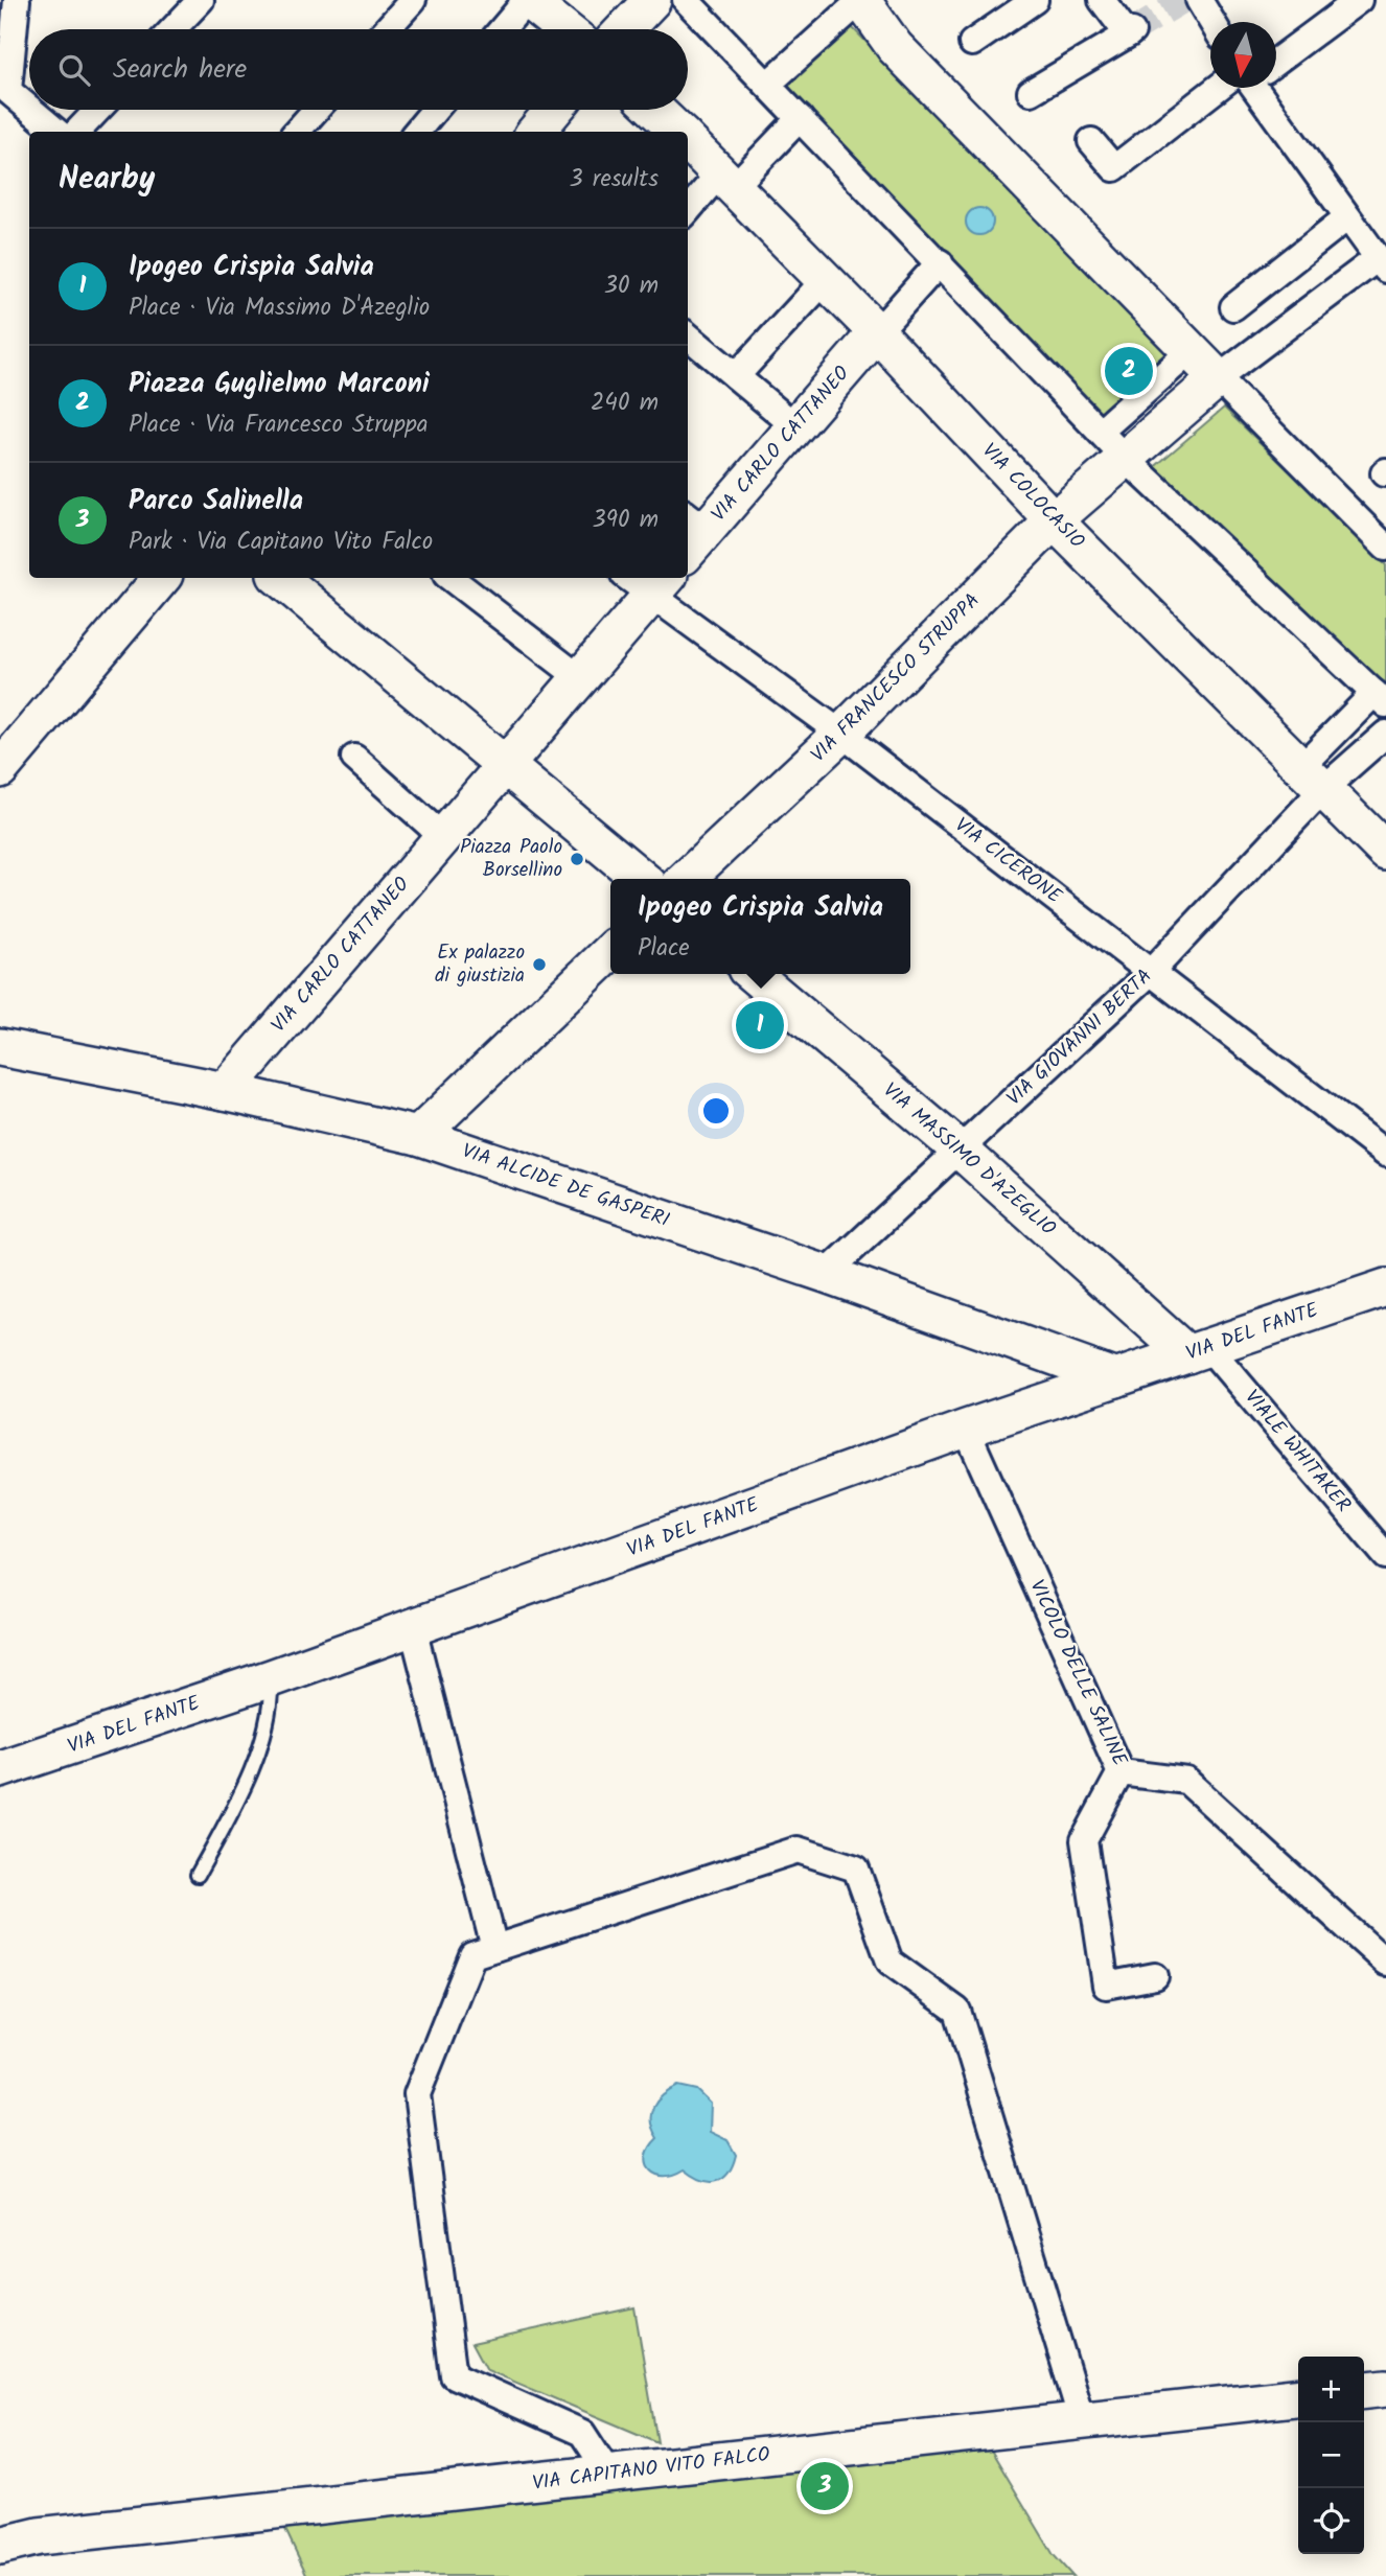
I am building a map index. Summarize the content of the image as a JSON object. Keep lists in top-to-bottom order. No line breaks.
{"streets":{"street":["VIA CARLO CATTANEO","VIA COLOCASIO","VIA FRANCESCO STRUPPA","VIA CICERONE","VIA GIOVANNI BERTA","VIA MASSIMO D'AZEGLIO","VIA ALCIDE DE GASPERI","VIA DEL FANTE","VIALE WHITAKER","VICOLO DELLE SALINE","VIA CAPITANO VITO FALCO"]},"crossings":[["VIA CARLO CATTANEO","VIA COLOCASIO"],["VIA CARLO CATTANEO","VIA ALCIDE DE GASPERI"],["VIA COLOCASIO","VIA FRANCESCO STRUPPA"],["VIA COLOCASIO","VIA GIOVANNI BERTA"],["VIA FRANCESCO STRUPPA","VIA CICERONE"],["VIA CICERONE","VIA GIOVANNI BERTA"],["VIA GIOVANNI BERTA","VIA MASSIMO D'AZEGLIO"],["VIA GIOVANNI BERTA","VIA ALCIDE DE GASPERI"],["VIA MASSIMO D'AZEGLIO","VIA DEL FANTE"],["VIA MASSIMO D'AZEGLIO","VIALE WHITAKER"],["VIA ALCIDE DE GASPERI","VIA DEL FANTE"],["VIA DEL FANTE","VIALE WHITAKER"],["VIA DEL FANTE","VICOLO DELLE SALINE"]],"places":["Piazza Paolo Borsellino","Ex palazzo di giustizia"],"north":"bottom","page":{"search":"Search here","heading":["Nearby","3 results"],"list":[{"mark":"1","name":"Ipogeo Crispia Salvia","note":"Place · Via Massimo D'Azeglio","value":"30 m"},{"mark":"2","name":"Piazza Guglielmo Marconi","note":"Place · Via Francesco Struppa","value":"240 m"},{"mark":"3","name":"Parco Salinella","note":"Park · Via Capitano Vito Falco","value":"390 m"}],"pins":["2","1","3"],"popup":["Ipogeo Crispia Salvia","Place"],"map_buttons":["+","−"]}}
